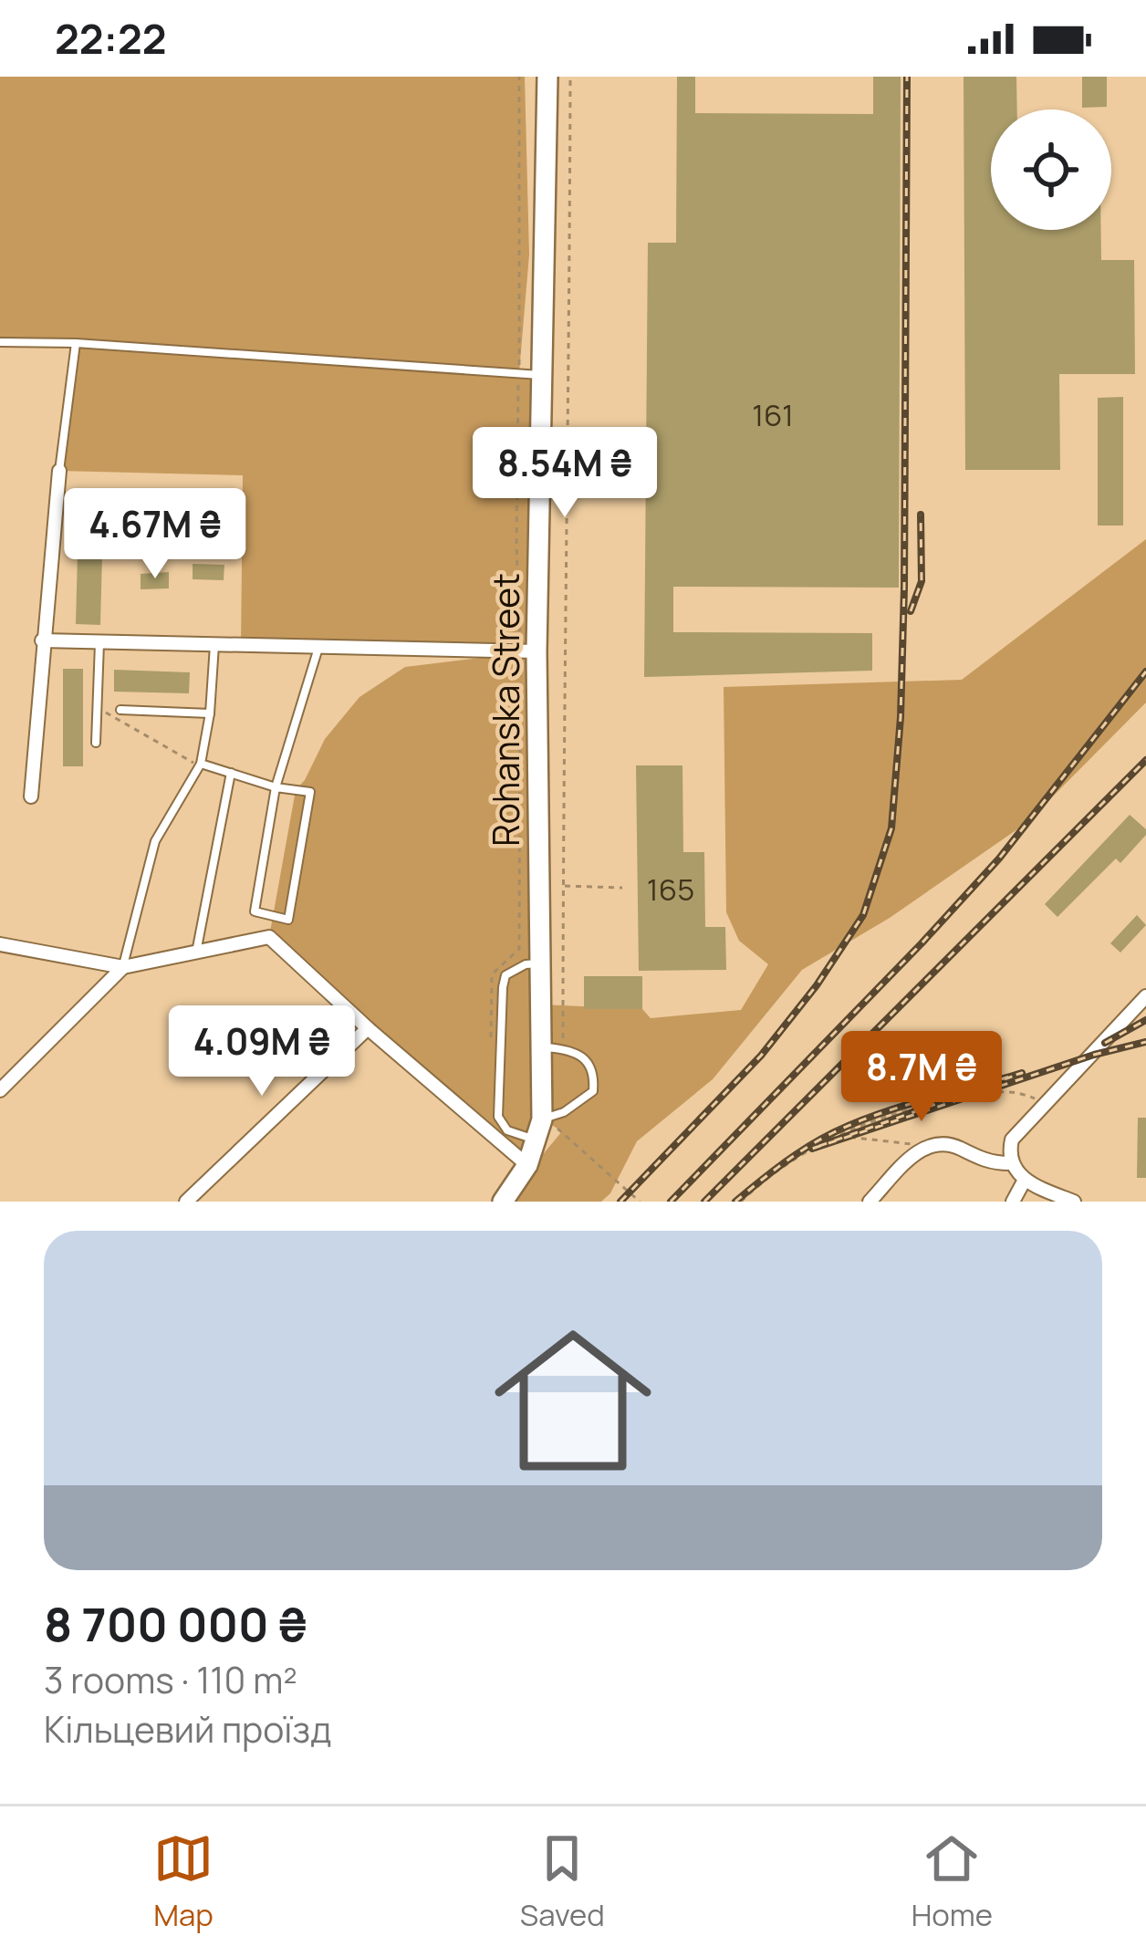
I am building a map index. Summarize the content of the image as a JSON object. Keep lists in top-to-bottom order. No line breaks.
{"streets":{"main road":["Rohanska Street"]},"house_numbers":["161","165"],"page":{"status":"22:22","price":["8.54M ₴","4.67M ₴","4.09M ₴","8.7M ₴"],"list":[{"name":"8 700 000 ₴","note":"3 rooms · 110 m² · Кільцевий проїзд"}],"tabs":["Map","Saved","Home"]}}
